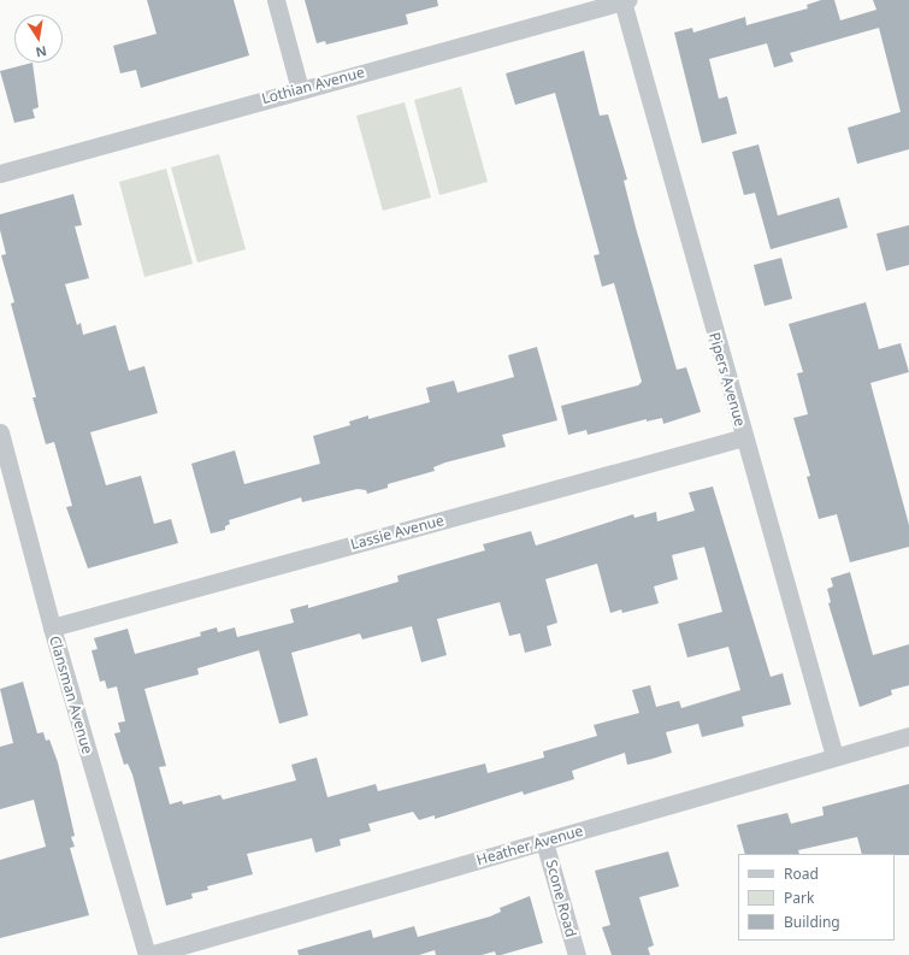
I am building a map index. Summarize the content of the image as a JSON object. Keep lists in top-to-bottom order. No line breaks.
{"streets":{"street":["Lothian Avenue","Pipers Avenue","Lassie Avenue","Clansman Avenue","Heather Avenue","Scone Road"]},"crossings":[["Lothian Avenue","Pipers Avenue"],["Pipers Avenue","Lassie Avenue"],["Pipers Avenue","Heather Avenue"],["Lassie Avenue","Clansman Avenue"],["Clansman Avenue","Heather Avenue"],["Heather Avenue","Scone Road"]],"legend":["Road","Park","Building"],"north":"bottom"}
